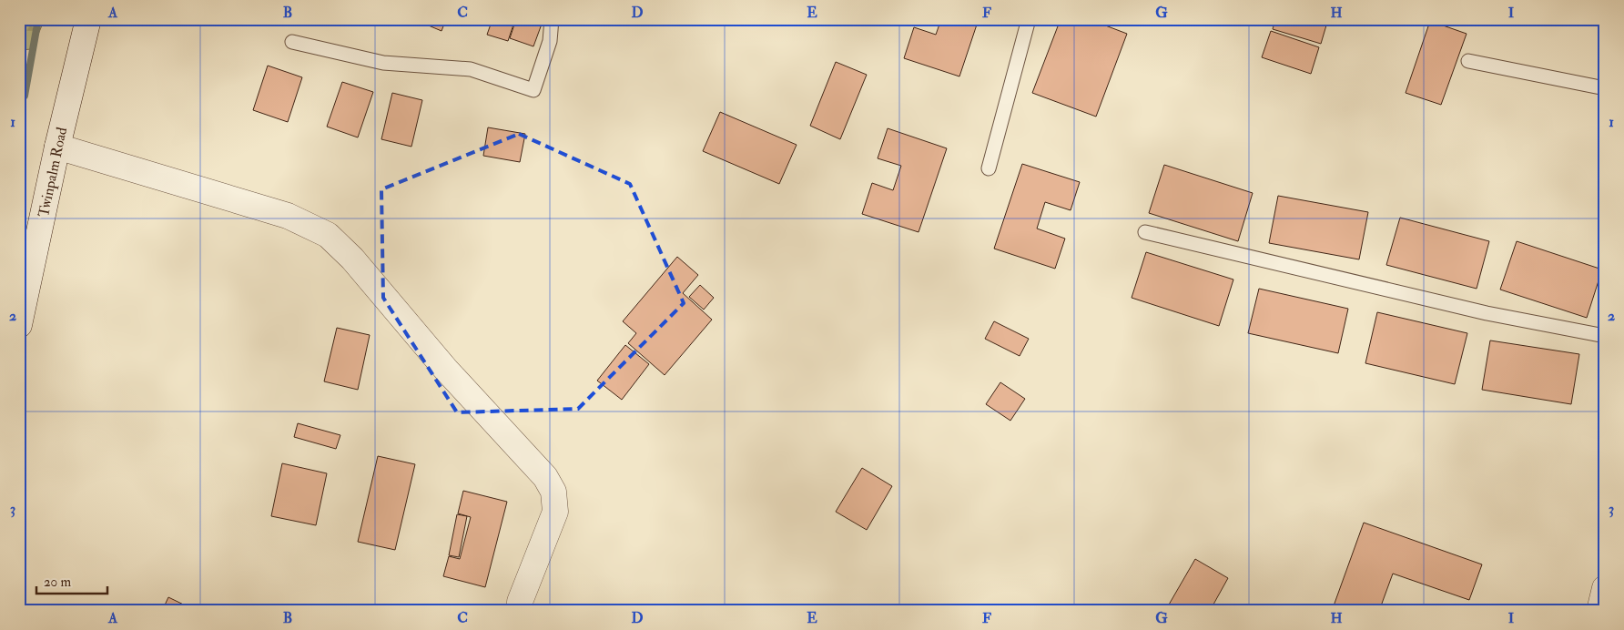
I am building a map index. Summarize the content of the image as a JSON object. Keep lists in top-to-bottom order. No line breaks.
{"streets":{"street":["Twinpalm Road"]},"scale_bar":"20 m","grid":{"columns":["A","B","C","D","E","F","G","H","I"],"rows":["1","2","3"]}}
